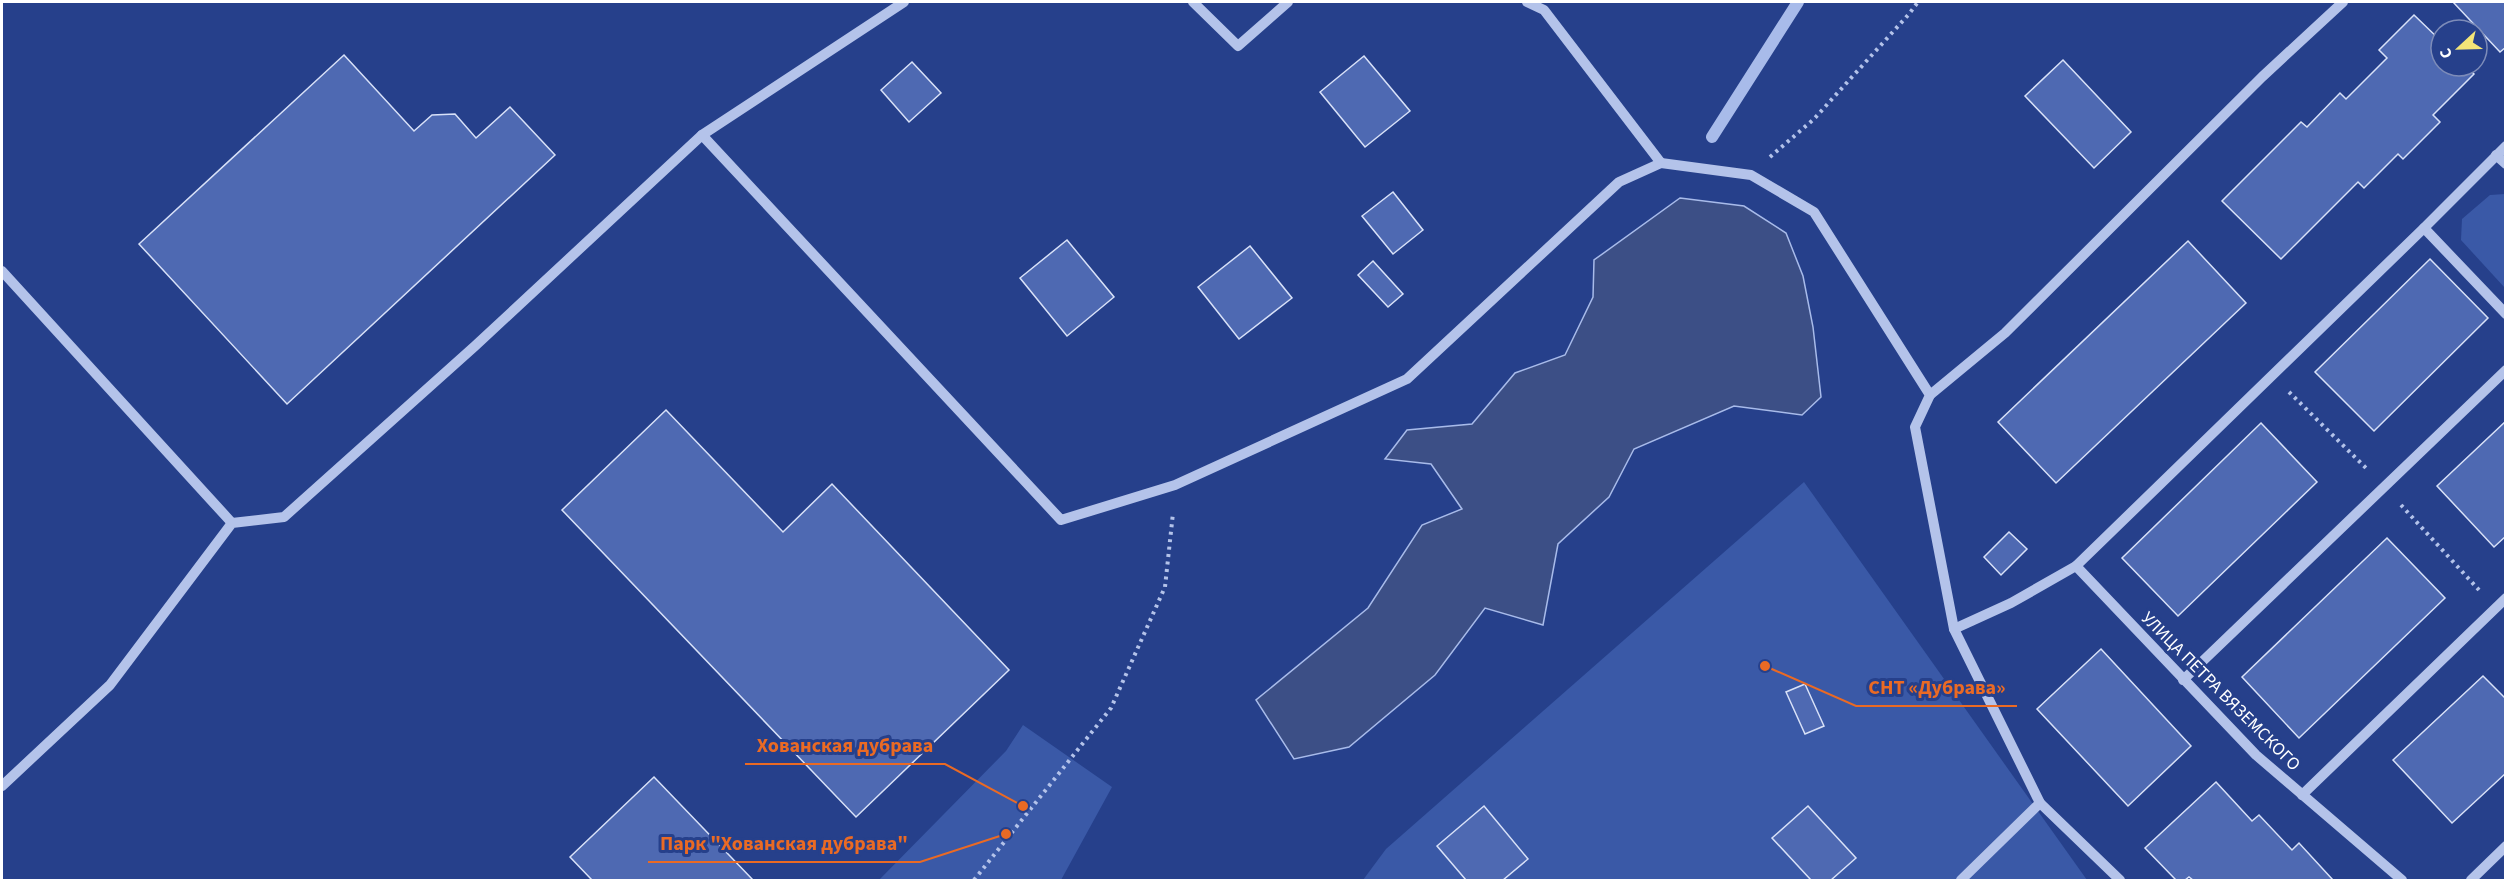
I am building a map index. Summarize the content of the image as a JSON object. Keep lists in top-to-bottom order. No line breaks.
{"streets":{"street":["УЛИЦА ПЕТРА ВЯЗЕМСКОГО"]},"places":["СНТ «Дубрава»","Хованская дубрава","Парк \"Хованская дубрава\""],"north":"left"}
